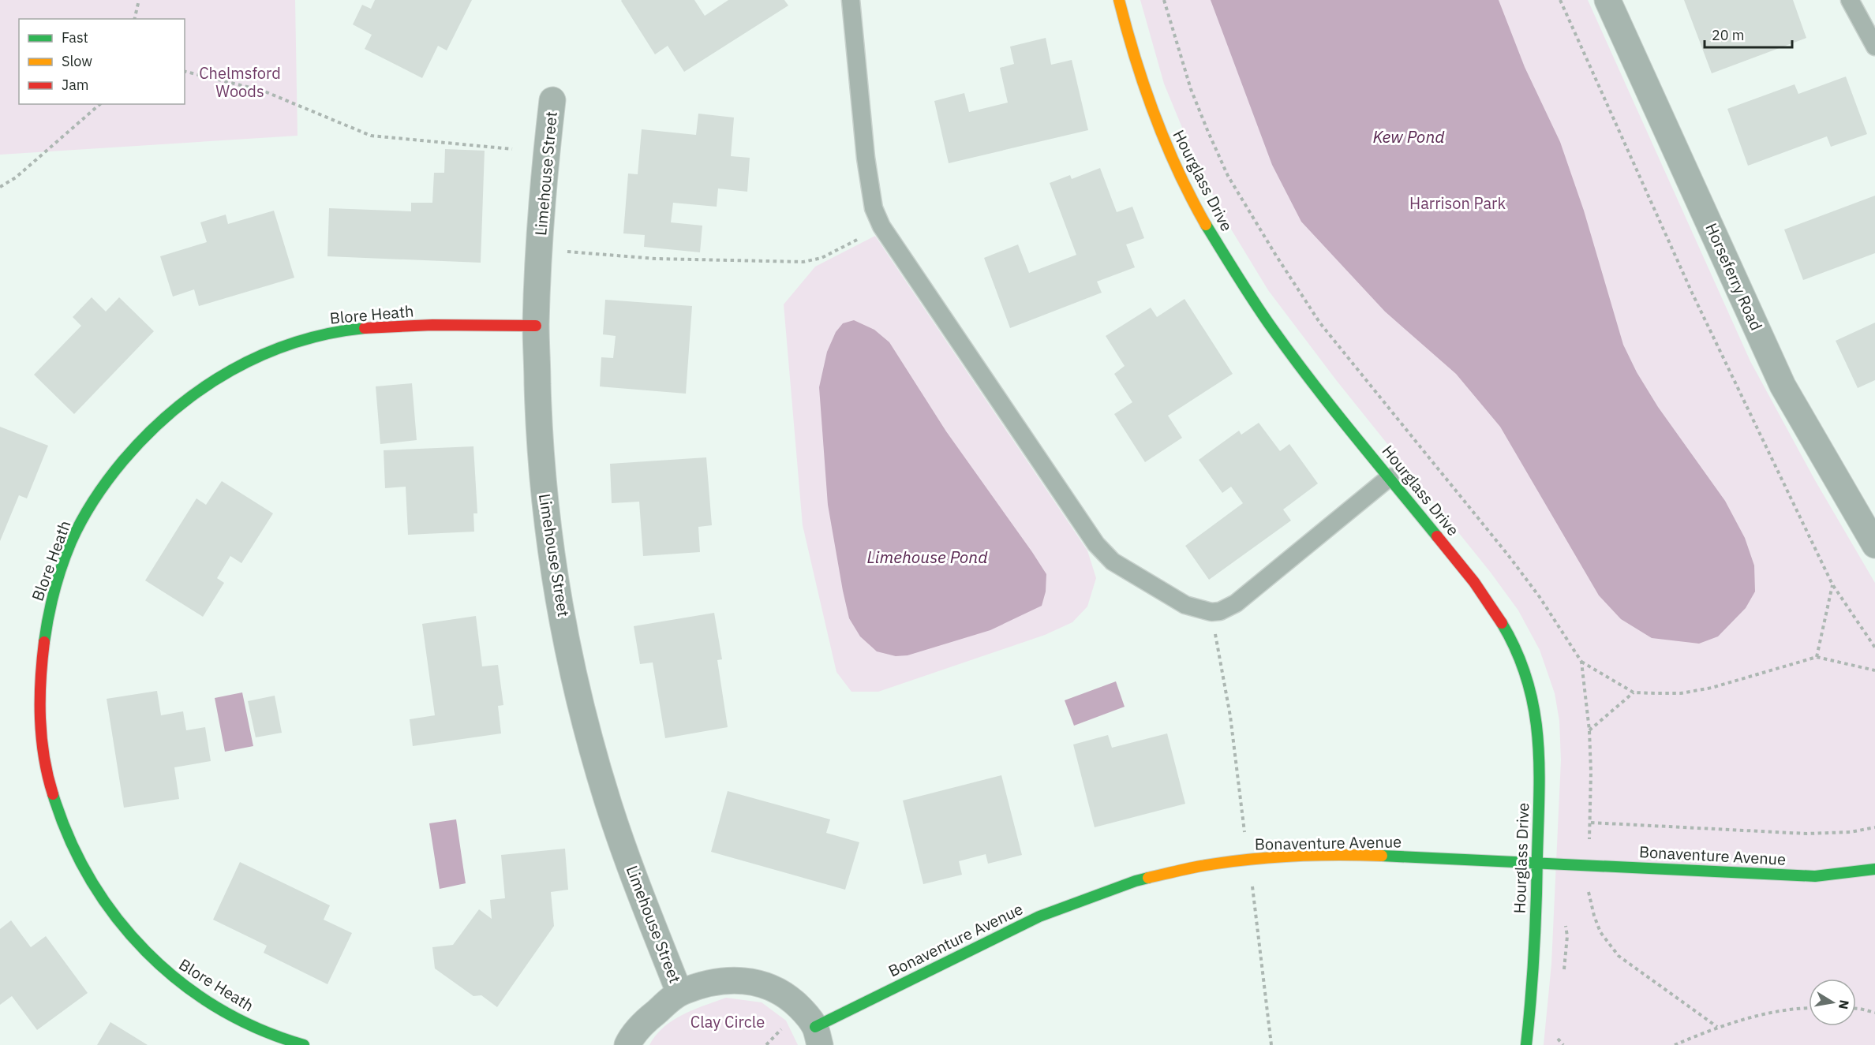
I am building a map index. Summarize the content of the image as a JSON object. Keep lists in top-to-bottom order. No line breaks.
{"streets":{"street":["Limehouse Street","Hourglass Drive","Horseferry Road","Blore Heath","Bonaventure Avenue"]},"crossings":[["Limehouse Street","Blore Heath"],["Hourglass Drive","Bonaventure Avenue"]],"water":["Kew Pond","Limehouse Pond"],"parks":["Chelmsford Woods","Harrison Park","Clay Circle"],"legend":["Fast","Slow","Jam"],"scale_bar":"20 m","north":"right"}
